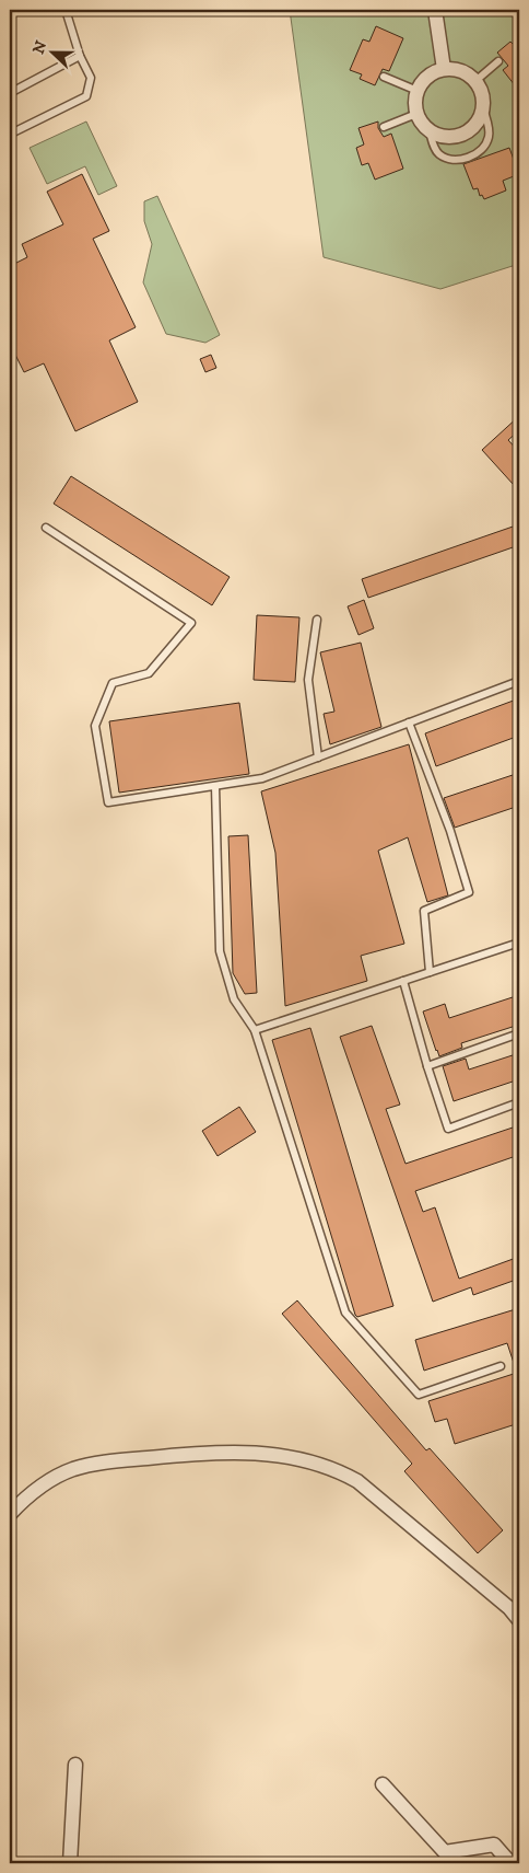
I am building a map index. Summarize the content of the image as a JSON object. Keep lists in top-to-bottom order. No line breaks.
{"north":"left"}
